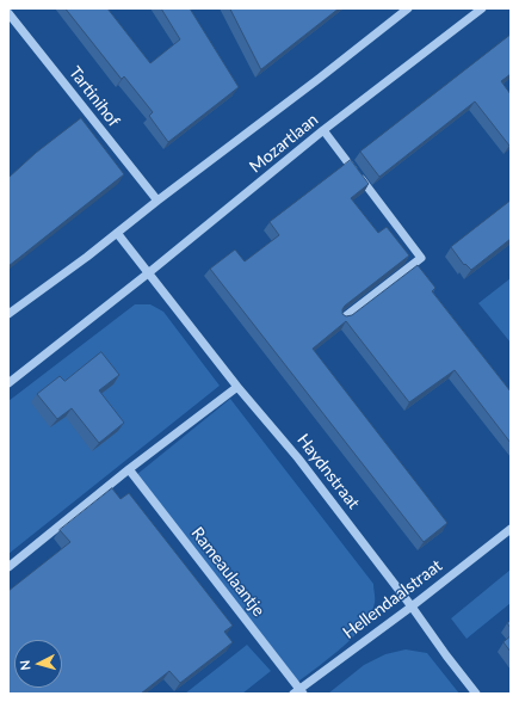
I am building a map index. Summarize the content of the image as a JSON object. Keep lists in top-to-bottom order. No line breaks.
{"streets":{"street":["Tartinihof","Mozartlaan","Haydnstraat","Rameaulaantje","Hellendaalstraat"]},"crossings":[["Tartinihof","Mozartlaan"],["Mozartlaan","Haydnstraat"],["Haydnstraat","Hellendaalstraat"],["Rameaulaantje","Hellendaalstraat"]],"north":"left"}
